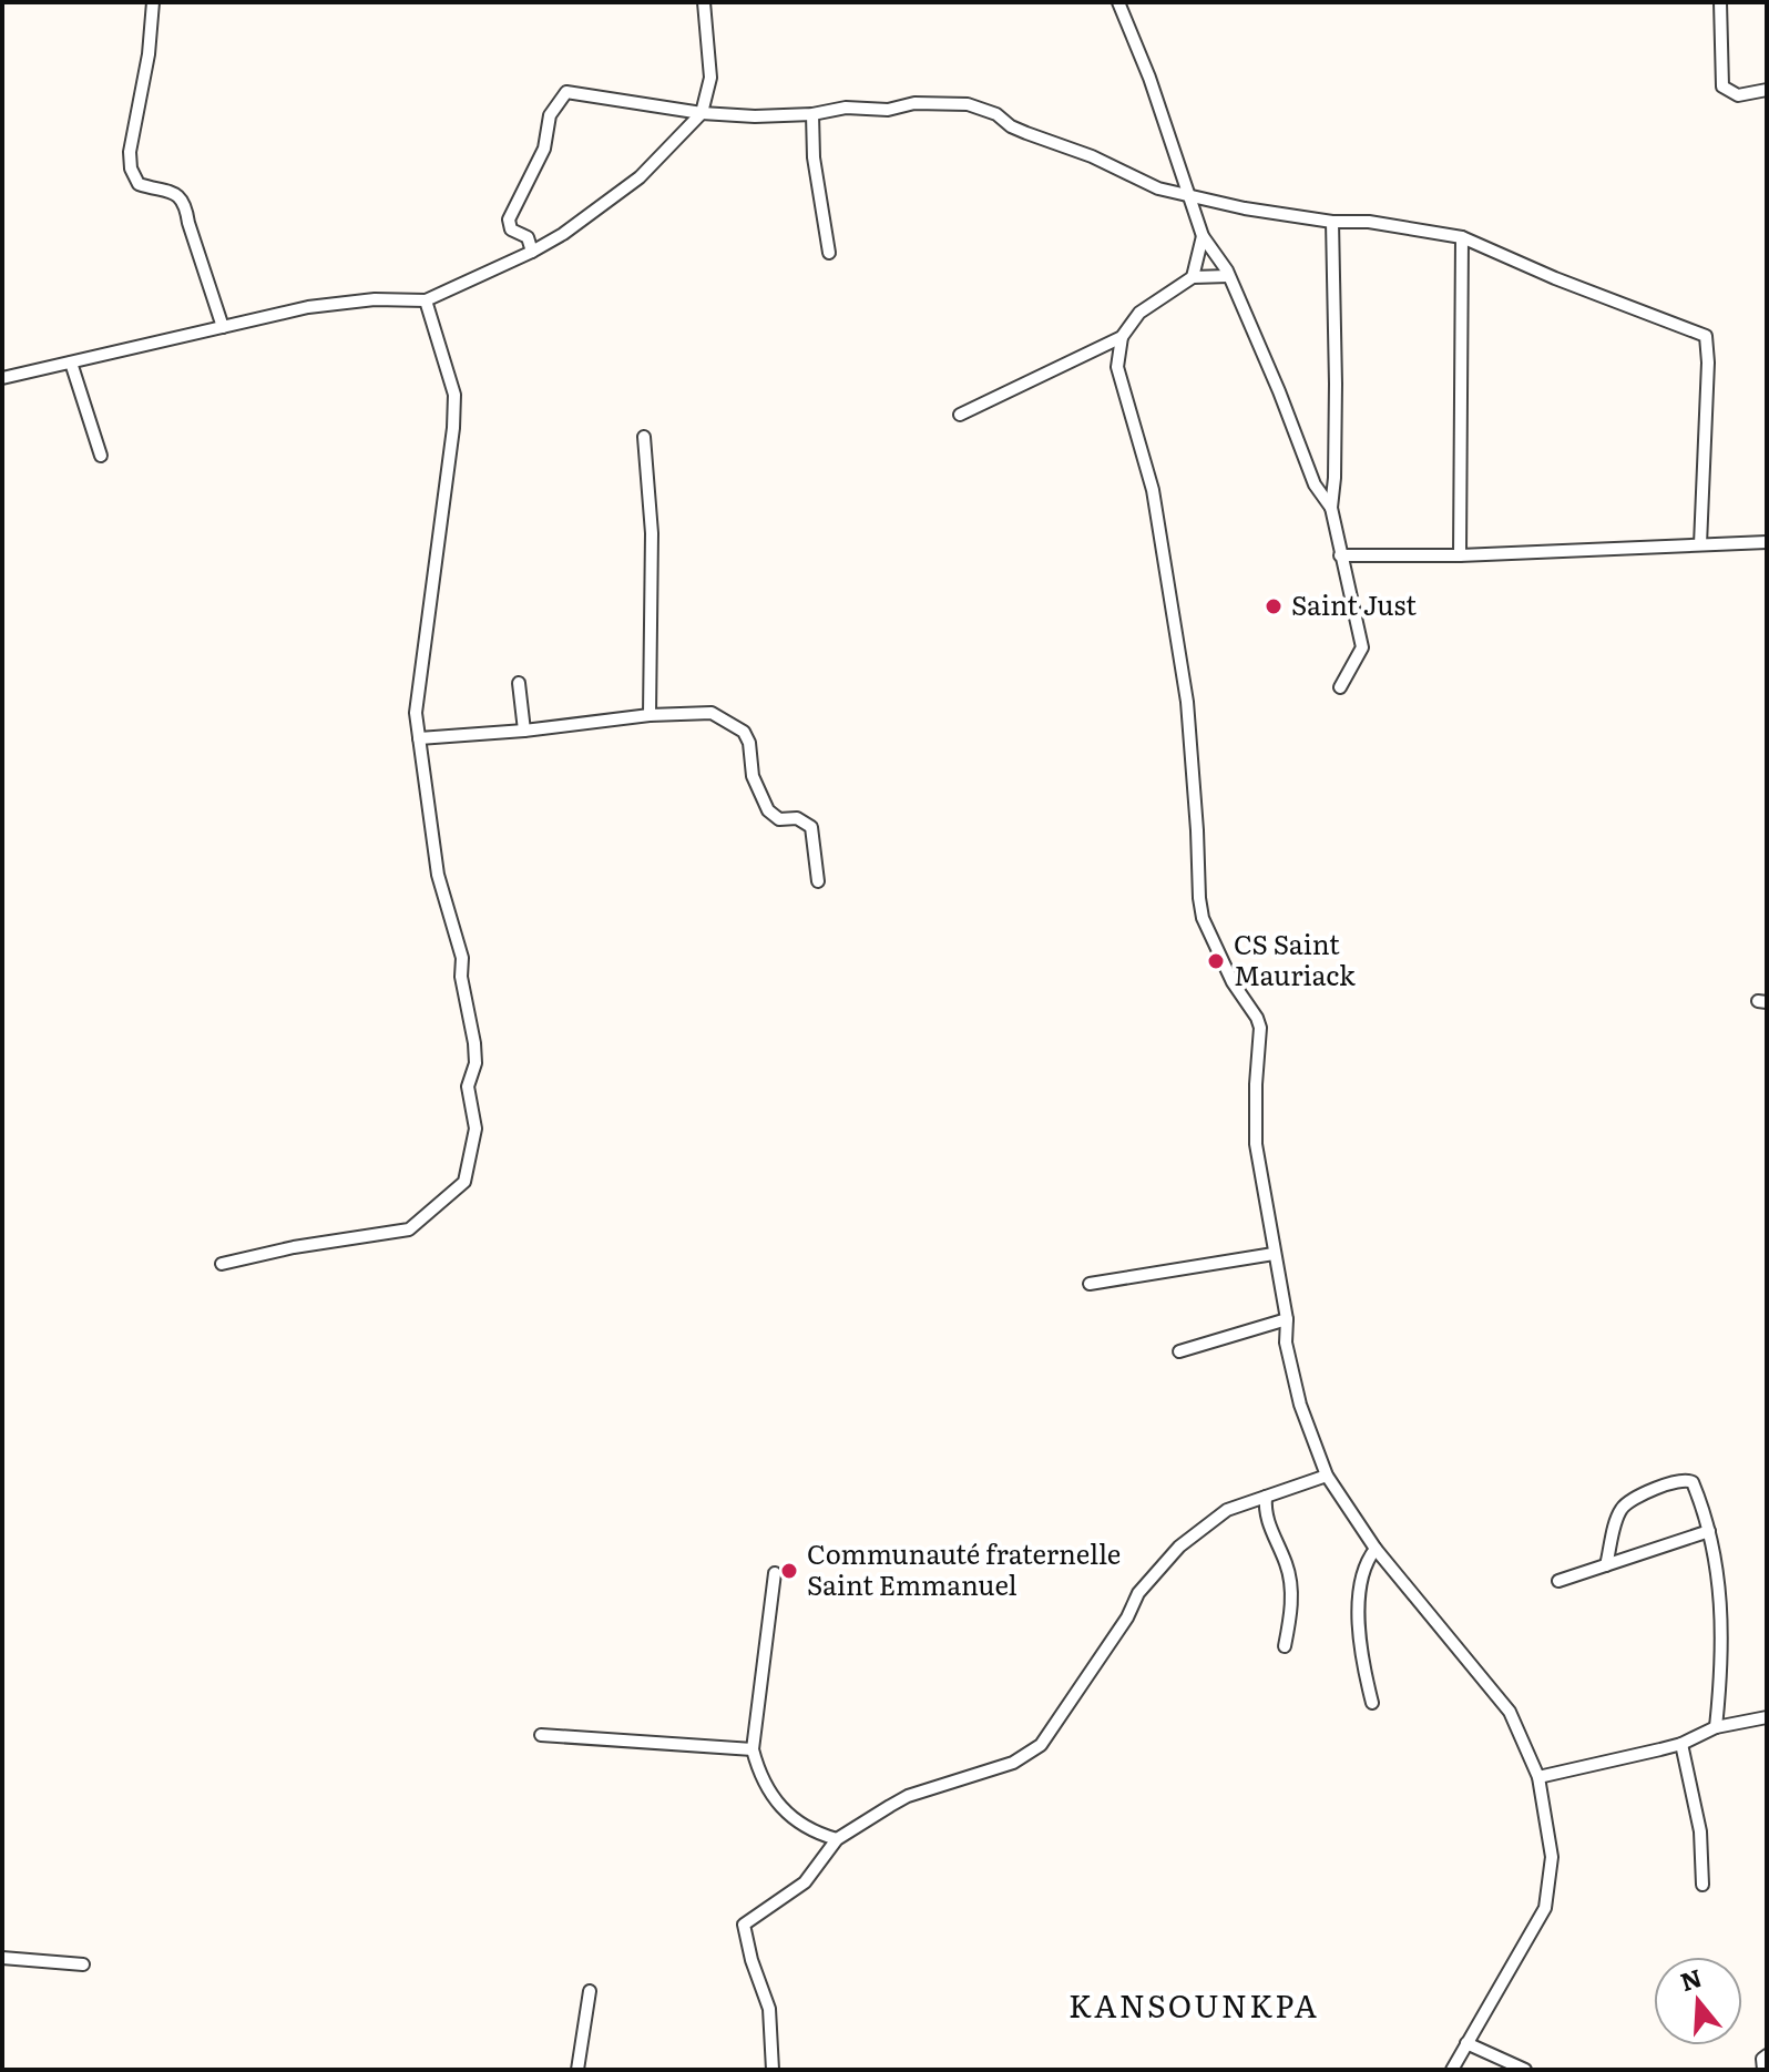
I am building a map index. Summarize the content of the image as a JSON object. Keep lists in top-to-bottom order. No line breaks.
{"districts":["KANSOUNKPA"],"places":["Saint Just","CS Saint Mauriack","Communauté fraternelle Saint Emmanuel"],"north":"top"}
